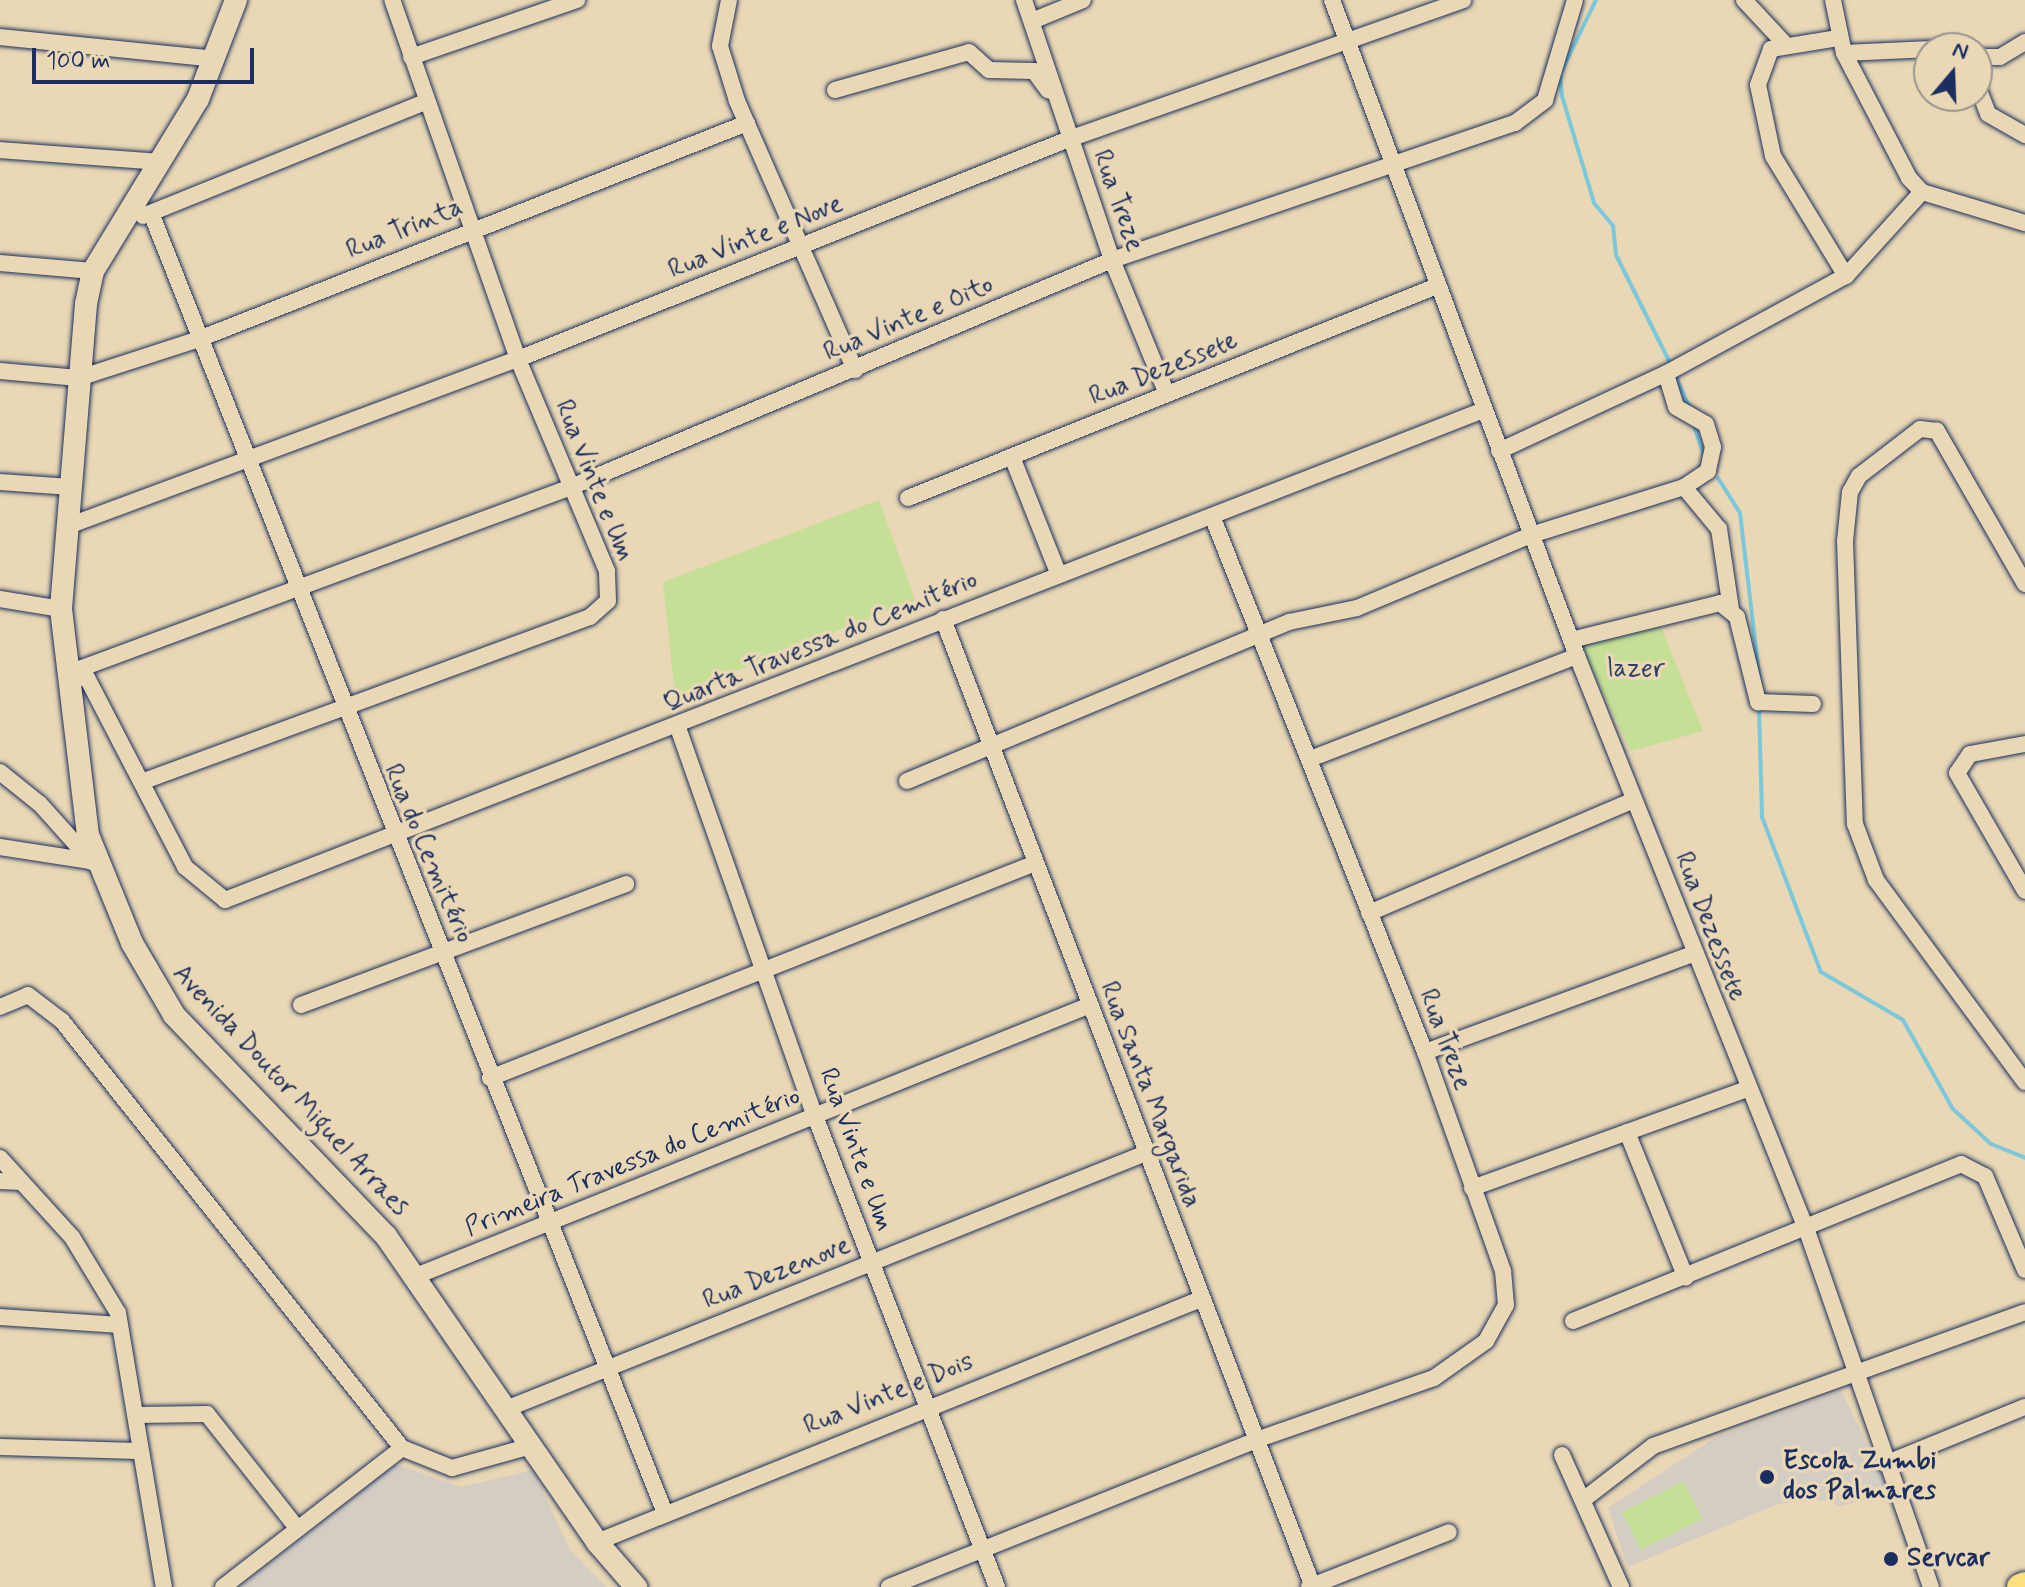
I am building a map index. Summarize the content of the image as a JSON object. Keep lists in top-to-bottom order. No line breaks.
{"streets":{"main road":["Avenida Doutor Miguel Arraes"],"street":["Rua Treze","Rua Trinta","Rua Vinte e Nove","Rua Vinte e Oito","Rua Dezessete","Rua Vinte e Um","Quarta Travessa do Cemitério","Rua do Cemitério","Rua Santa Margarida","Primeira Travessa do Cemitério","Rua Dezenove","Rua Vinte e Dois"]},"crossings":[["Rua Treze","Rua Vinte e Nove"],["Rua Treze","Rua Vinte e Oito"],["Rua Treze","Rua Dezessete"],["Rua Treze","Rua Vinte e Um"],["Rua Treze","Quarta Travessa do Cemitério"],["Rua Treze","Rua Santa Margarida"],["Rua Trinta","Rua Vinte e Um"],["Rua Trinta","Rua do Cemitério"],["Rua Trinta","Avenida Doutor Miguel Arraes"],["Rua Vinte e Nove","Rua Dezessete"],["Rua Vinte e Nove","Rua Vinte e Um"],["Rua Vinte e Nove","Rua do Cemitério"],["Rua Vinte e Nove","Avenida Doutor Miguel Arraes"],["Rua Vinte e Oito","Rua Dezessete"],["Rua Vinte e Oito","Rua Vinte e Um"],["Rua Vinte e Oito","Rua do Cemitério"],["Rua Dezessete","Quarta Travessa do Cemitério"],["Rua Vinte e Um","Quarta Travessa do Cemitério"],["Rua Vinte e Um","Rua do Cemitério"],["Rua Vinte e Um","Primeira Travessa do Cemitério"],["Rua Vinte e Um","Rua Dezenove"],["Rua Vinte e Um","Rua Vinte e Dois"],["Quarta Travessa do Cemitério","Rua do Cemitério"],["Quarta Travessa do Cemitério","Rua Santa Margarida"],["Rua do Cemitério","Primeira Travessa do Cemitério"],["Rua do Cemitério","Rua Dezenove"],["Rua do Cemitério","Rua Vinte e Dois"],["Avenida Doutor Miguel Arraes","Primeira Travessa do Cemitério"],["Avenida Doutor Miguel Arraes","Rua Dezenove"],["Avenida Doutor Miguel Arraes","Rua Vinte e Dois"],["Rua Santa Margarida","Primeira Travessa do Cemitério"],["Rua Santa Margarida","Rua Dezenove"],["Rua Santa Margarida","Rua Vinte e Dois"]],"parks":["lazer"],"places":["Escola Zumbi dos Palmares","Servcar"],"scale_bar":"100 m","north":"top"}
